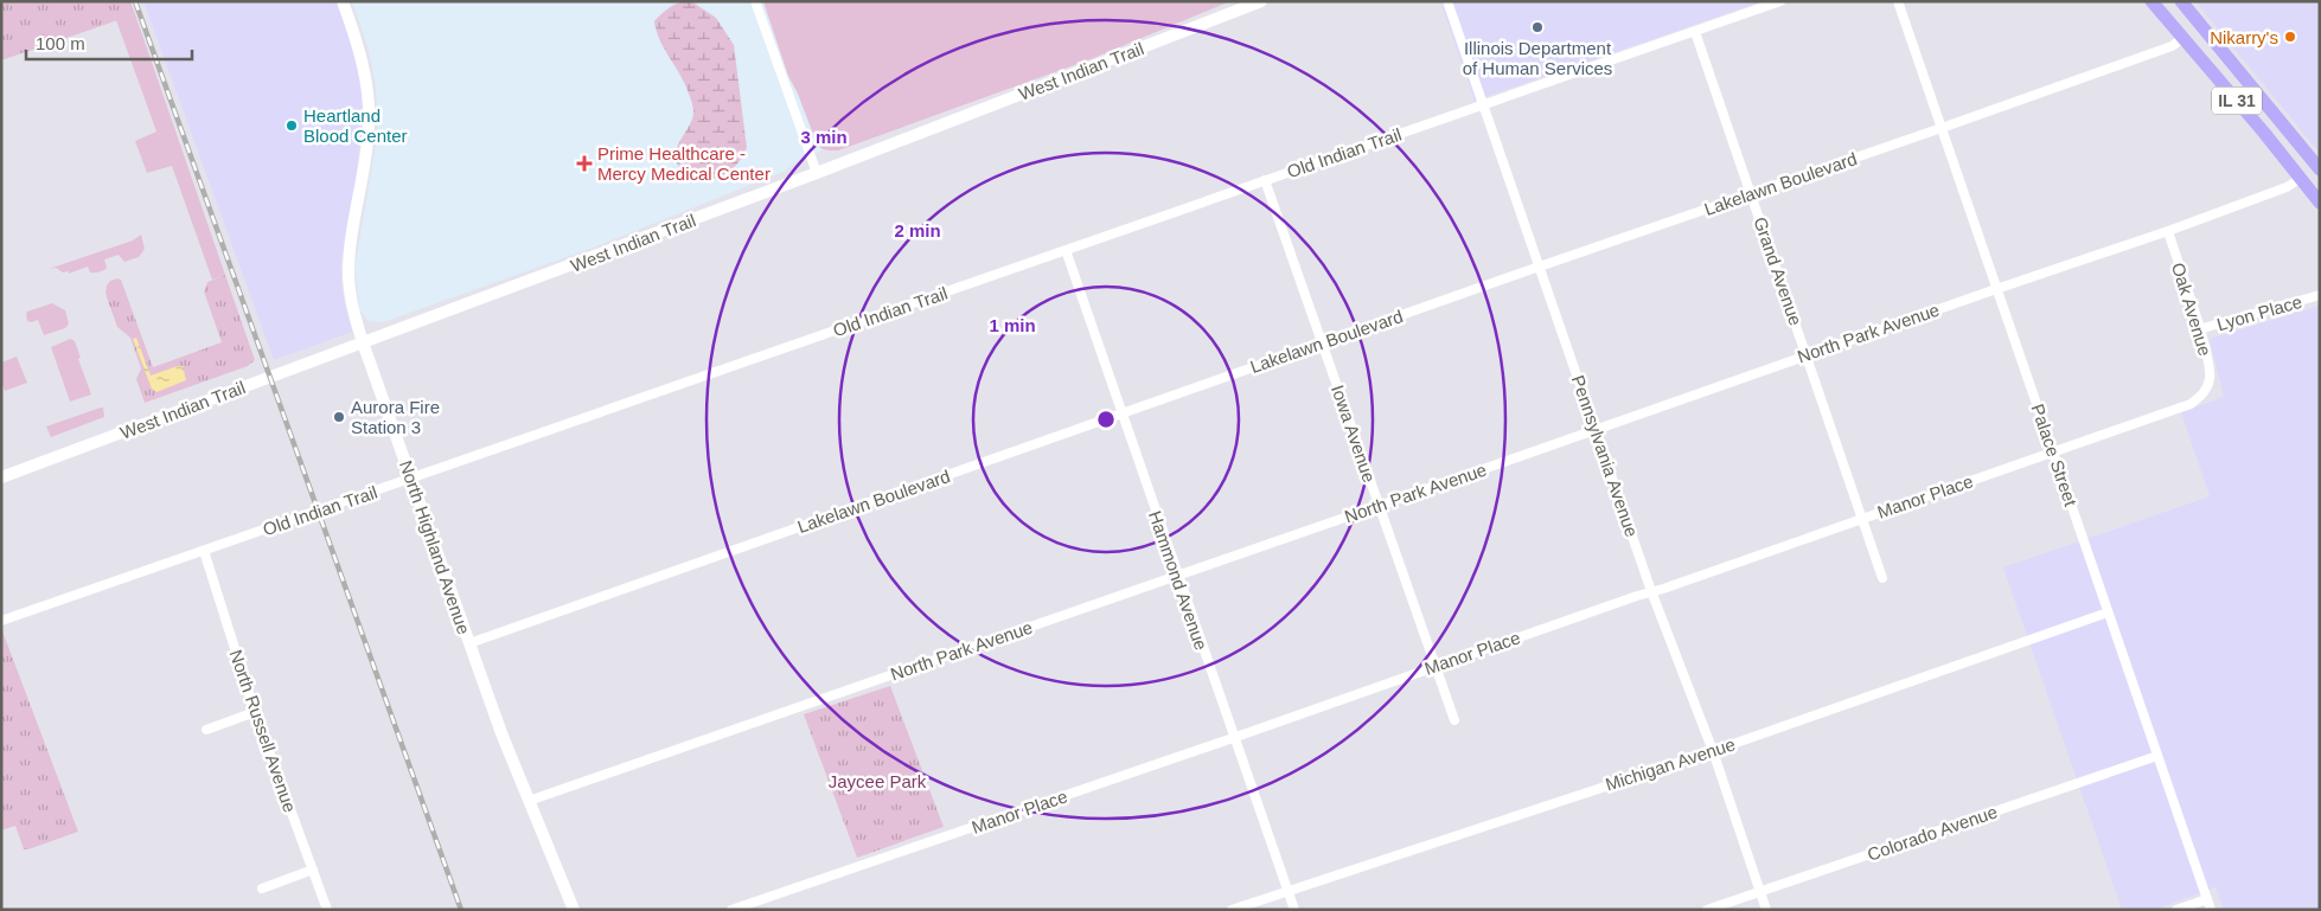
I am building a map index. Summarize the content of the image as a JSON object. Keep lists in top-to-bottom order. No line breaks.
{"streets":{"main road":["West Indian Trail","IL 31","North Highland Avenue"],"street":["Old Indian Trail","Lakelawn Boulevard","Grand Avenue","Oak Avenue","Lyon Place","North Park Avenue","Iowa Avenue","Palace Street","Pennsylvania Avenue","Manor Place","Hammond Avenue","North Russell Avenue","Michigan Avenue","Colorado Avenue"]},"crossings":[["West Indian Trail","North Highland Avenue"],["IL 31","Lakelawn Boulevard"],["IL 31","North Park Avenue"],["Old Indian Trail","Grand Avenue"],["Old Indian Trail","Iowa Avenue"],["Old Indian Trail","Pennsylvania Avenue"],["Old Indian Trail","North Highland Avenue"],["Old Indian Trail","Hammond Avenue"],["Old Indian Trail","North Russell Avenue"],["Lakelawn Boulevard","Grand Avenue"],["Lakelawn Boulevard","Iowa Avenue"],["Lakelawn Boulevard","Palace Street"],["Lakelawn Boulevard","Pennsylvania Avenue"],["Lakelawn Boulevard","North Highland Avenue"],["Lakelawn Boulevard","Hammond Avenue"],["Grand Avenue","North Park Avenue"],["Grand Avenue","Manor Place"],["Oak Avenue","Lyon Place"],["Oak Avenue","North Park Avenue"],["Oak Avenue","Manor Place"],["North Park Avenue","Iowa Avenue"],["North Park Avenue","Palace Street"],["North Park Avenue","Pennsylvania Avenue"],["North Park Avenue","North Highland Avenue"],["North Park Avenue","Hammond Avenue"],["Iowa Avenue","Manor Place"],["Palace Street","Manor Place"],["Palace Street","Michigan Avenue"],["Palace Street","Colorado Avenue"],["Pennsylvania Avenue","Manor Place"],["Pennsylvania Avenue","Michigan Avenue"],["Pennsylvania Avenue","Colorado Avenue"],["Manor Place","Hammond Avenue"],["Hammond Avenue","Michigan Avenue"]],"parks":["Jaycee Park"],"places":{"other":["Illinois Department of Human Services","Nikarry's","Heartland Blood Center","Aurora Fire Station 3"],"health":["Prime Healthcare - Mercy Medical Center"]},"scale_bar":"100 m","rings":["3 min","2 min","1 min"]}
